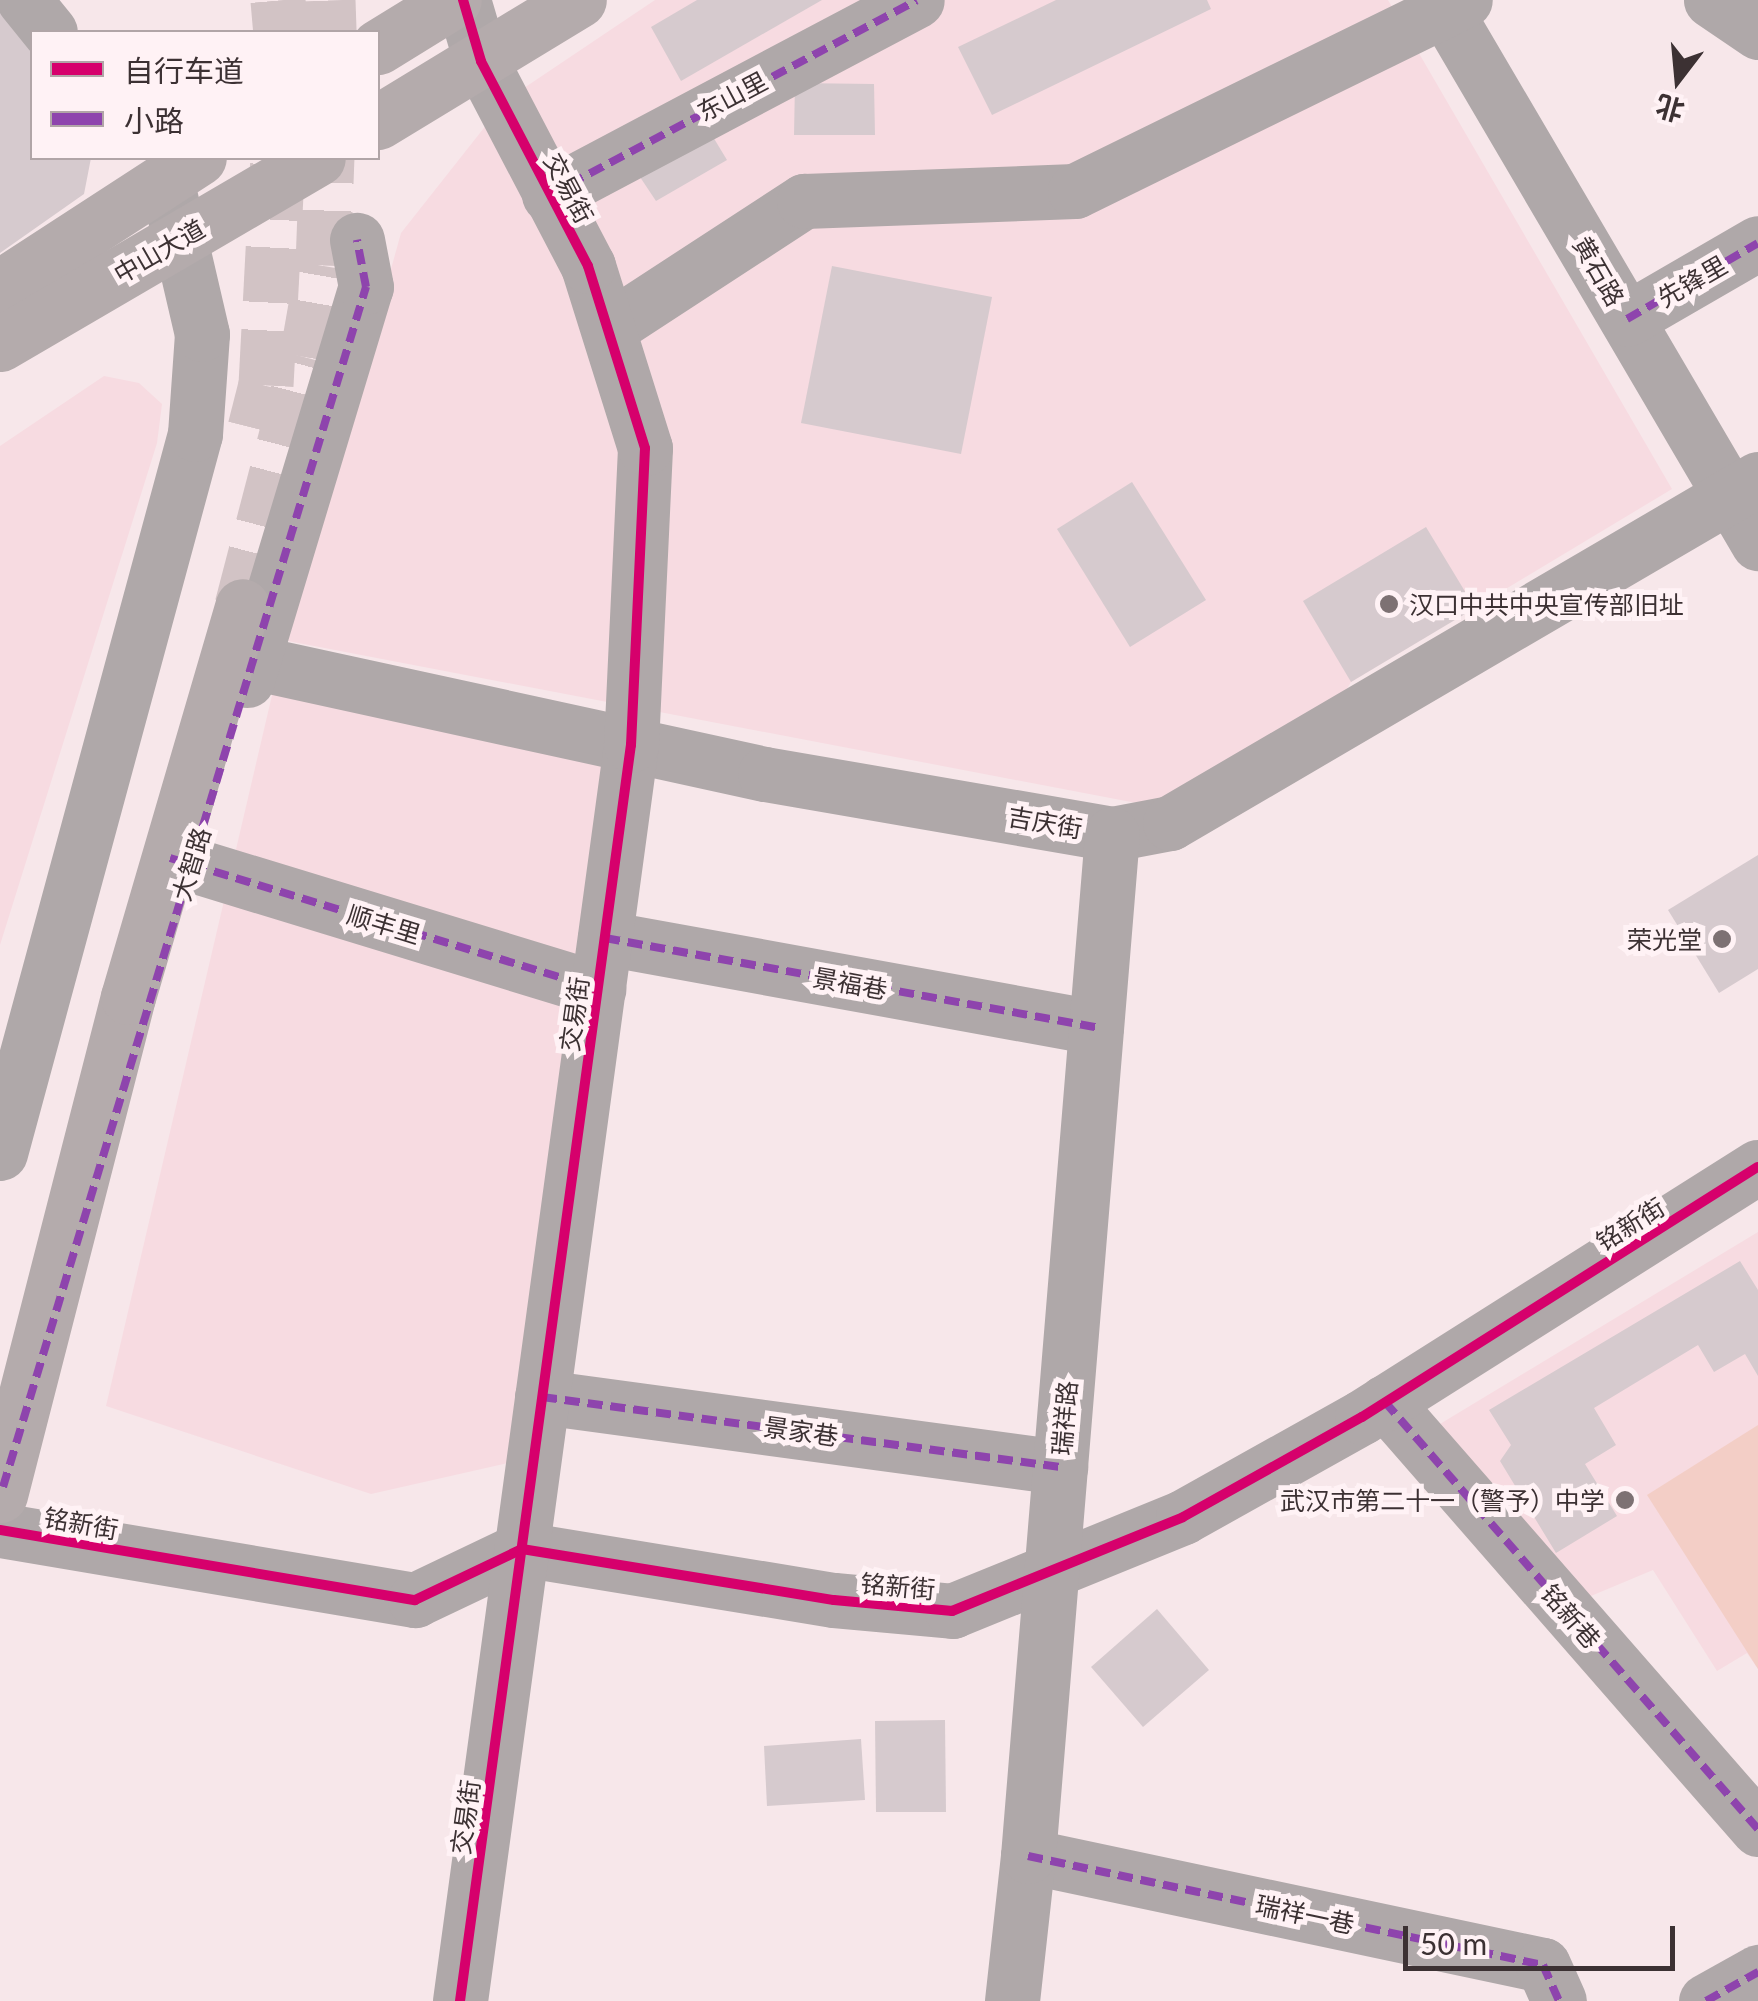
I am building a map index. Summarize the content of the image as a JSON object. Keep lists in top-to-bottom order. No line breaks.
{"streets":{"main road":["中山大道","大智路"],"street":["东山里","交易街","黄石路","先锋里","吉庆街","顺丰里","景福巷","铭新街","瑞祥路","景家巷","铭新巷","瑞祥一巷"]},"crossings":[["东山里","交易街"],["交易街","吉庆街"],["交易街","顺丰里"],["交易街","景福巷"],["交易街","铭新街"],["交易街","景家巷"],["黄石路","先锋里"],["黄石路","吉庆街"],["吉庆街","大智路"],["吉庆街","瑞祥路"],["大智路","顺丰里"],["大智路","铭新街"],["顺丰里","景福巷"],["景福巷","瑞祥路"],["铭新街","瑞祥路"],["铭新街","铭新巷"],["瑞祥路","景家巷"],["瑞祥路","瑞祥一巷"]],"places":["汉口中共中央宣传部旧址","荣光堂","武汉市第二十一（警予）中学"],"legend":["自行车道","小路"],"scale_bar":"50 m","north":"bottom"}
